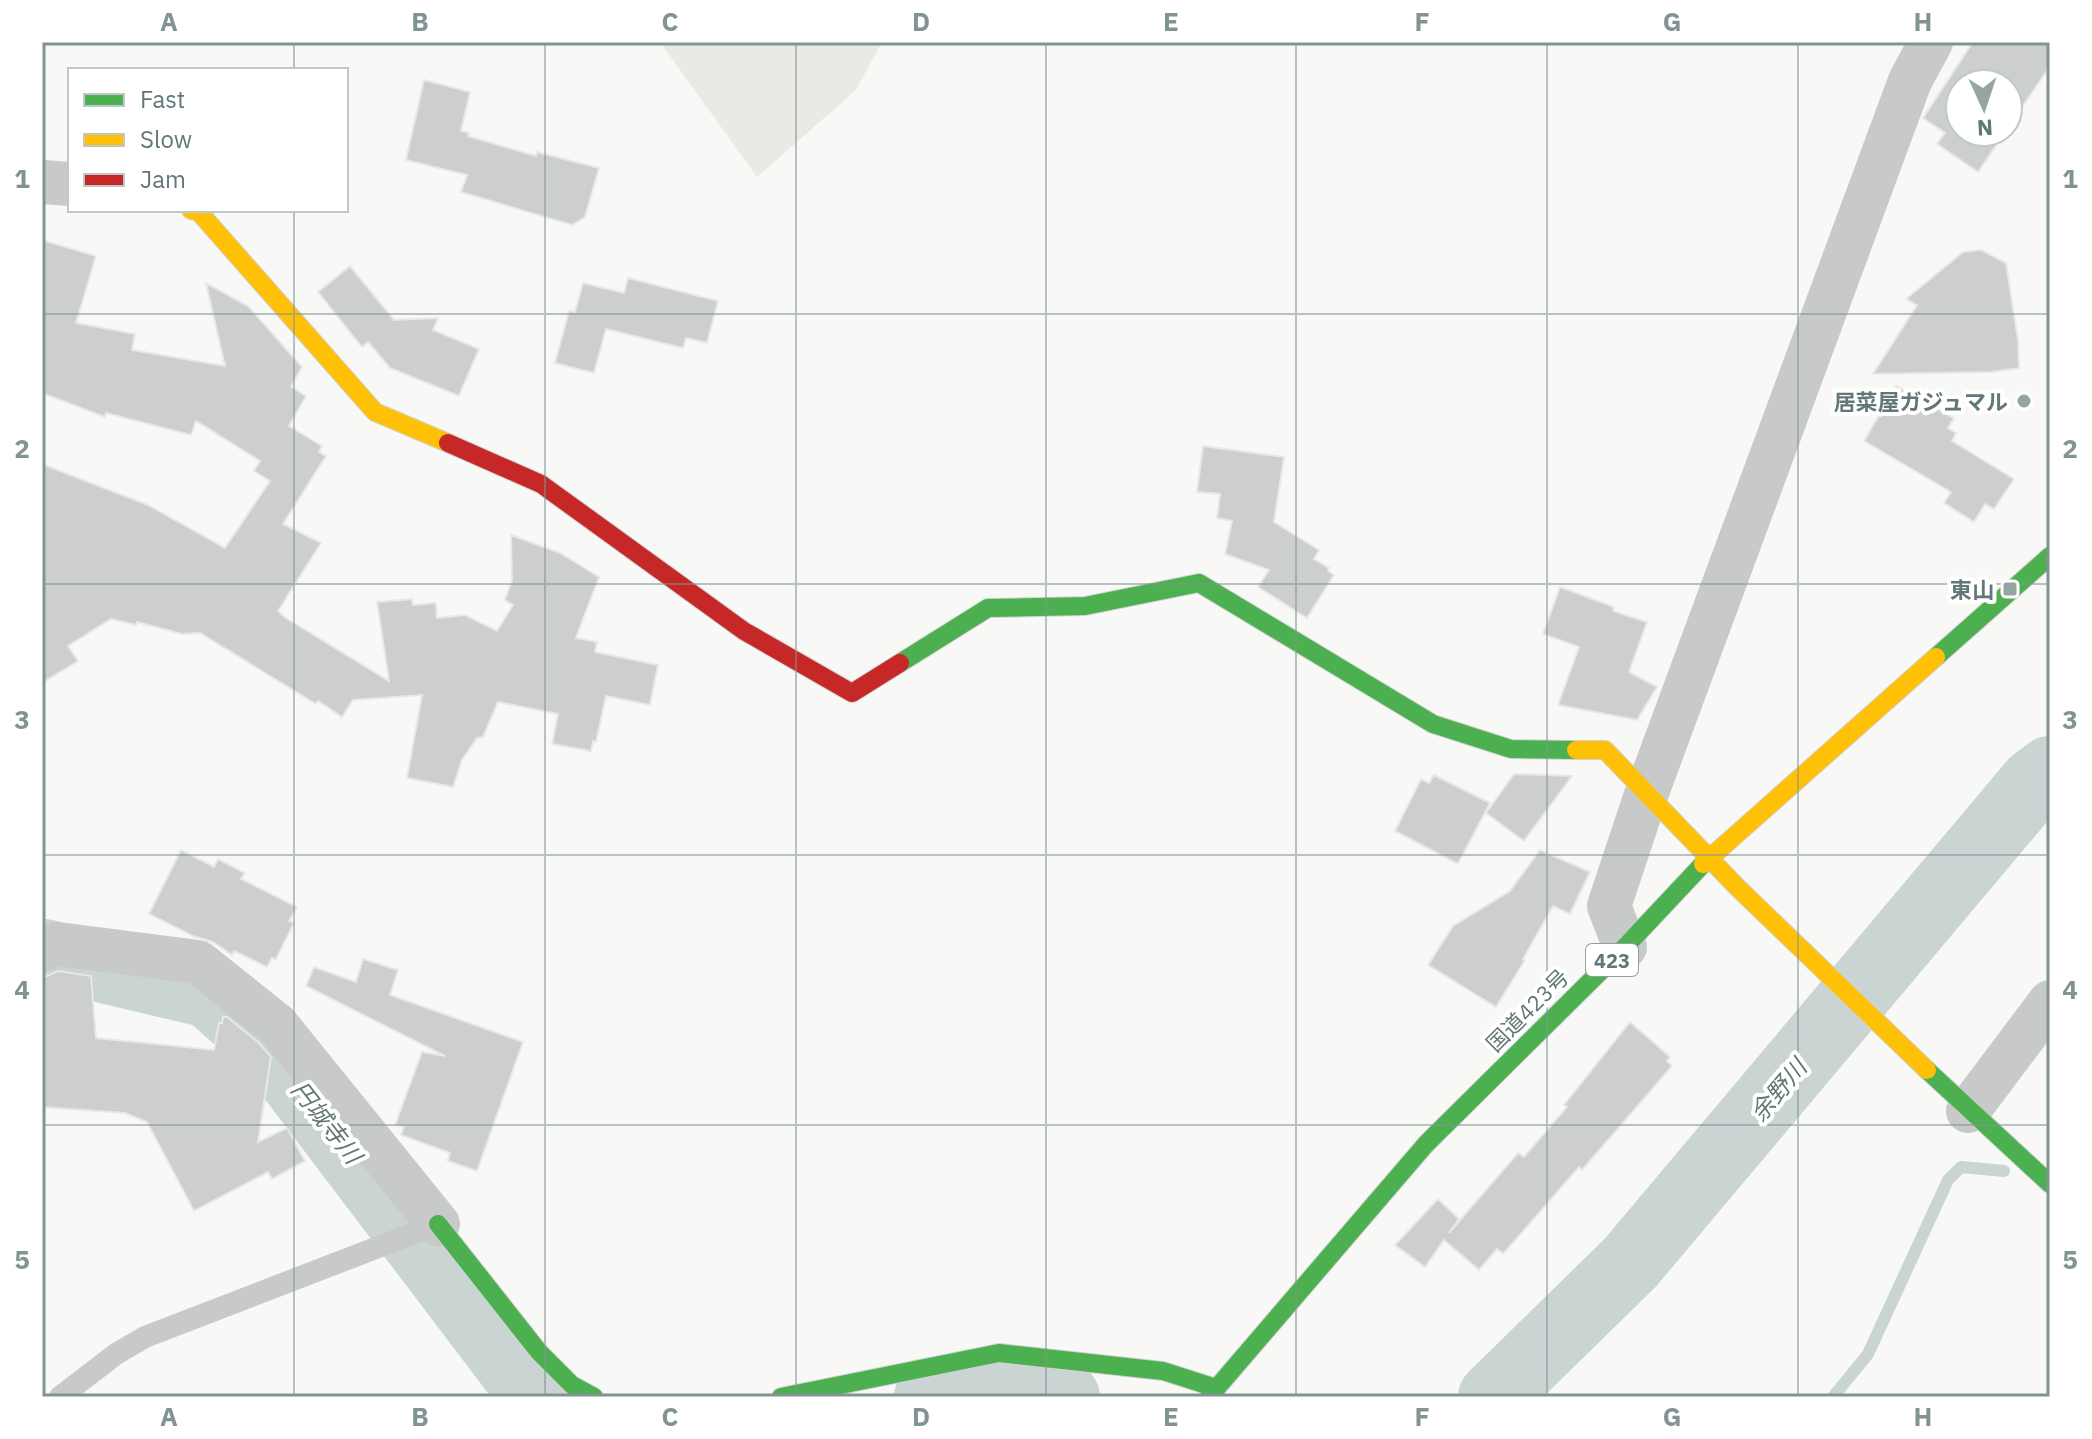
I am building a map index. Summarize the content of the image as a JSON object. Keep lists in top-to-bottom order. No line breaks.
{"streets":{"main road":["423","国道423号"]},"water":["余野川","円城寺川"],"places":{"other":["居菜屋ガジュマル"],"transit":["東山"]},"legend":["Fast","Slow","Jam"],"north":"bottom","grid":{"columns":["A","B","C","D","E","F","G","H"],"rows":["1","2","3","4","5"]}}
